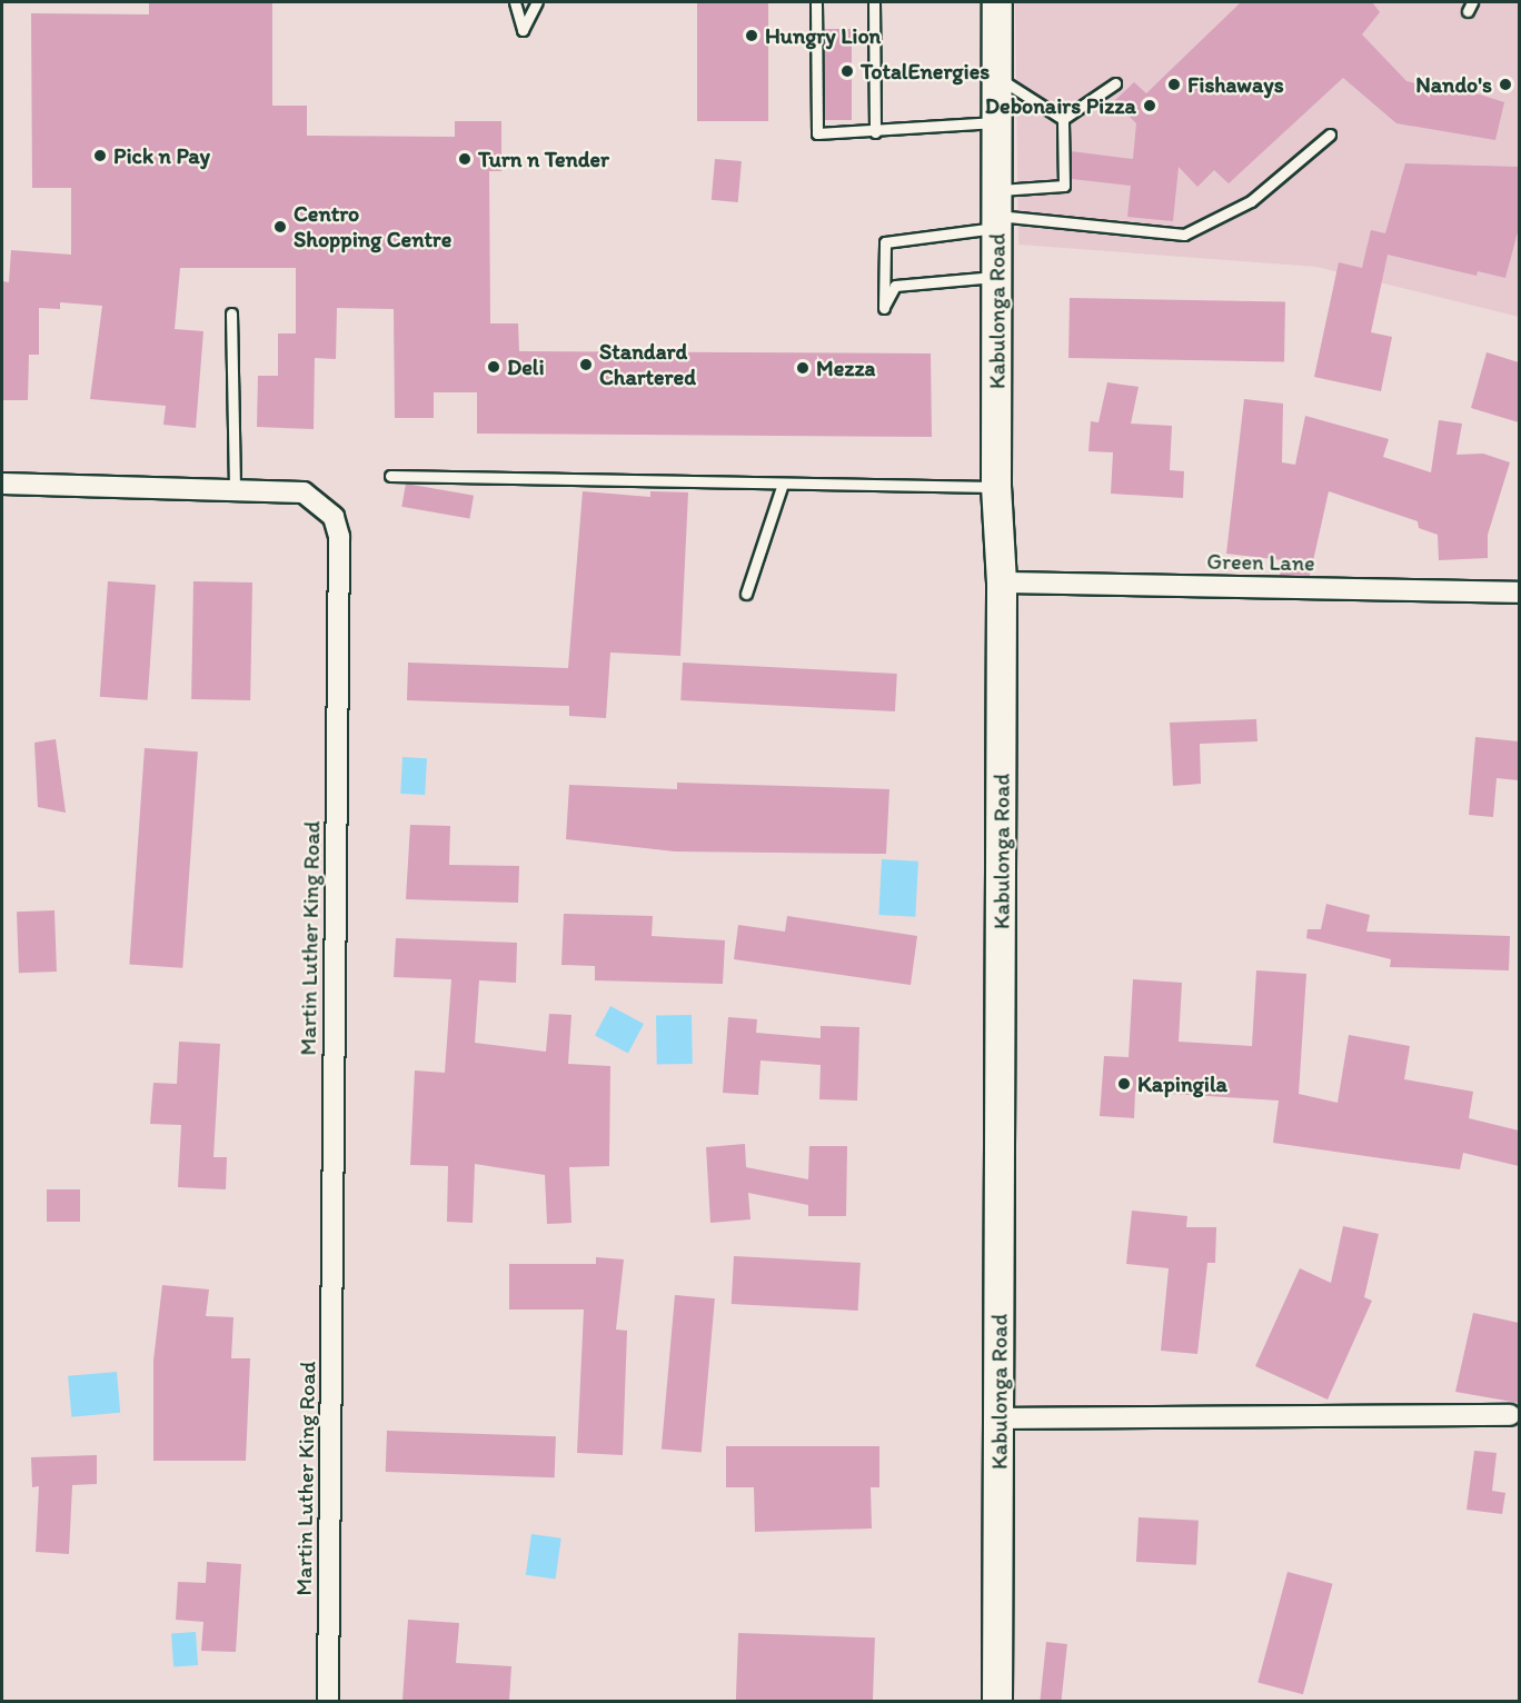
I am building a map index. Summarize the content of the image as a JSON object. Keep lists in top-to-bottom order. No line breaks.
{"streets":{"main road":["Kabulonga Road"],"street":["Green Lane","Martin Luther King Road"]},"crossings":[["Kabulonga Road","Green Lane"]],"places":["Hungry Lion","TotalEnergies","Fishaways","Nando's","Debonairs Pizza","Pick n Pay","Turn n Tender","Centro Shopping Centre","Standard Chartered","Deli","Mezza","Kapingila"]}
